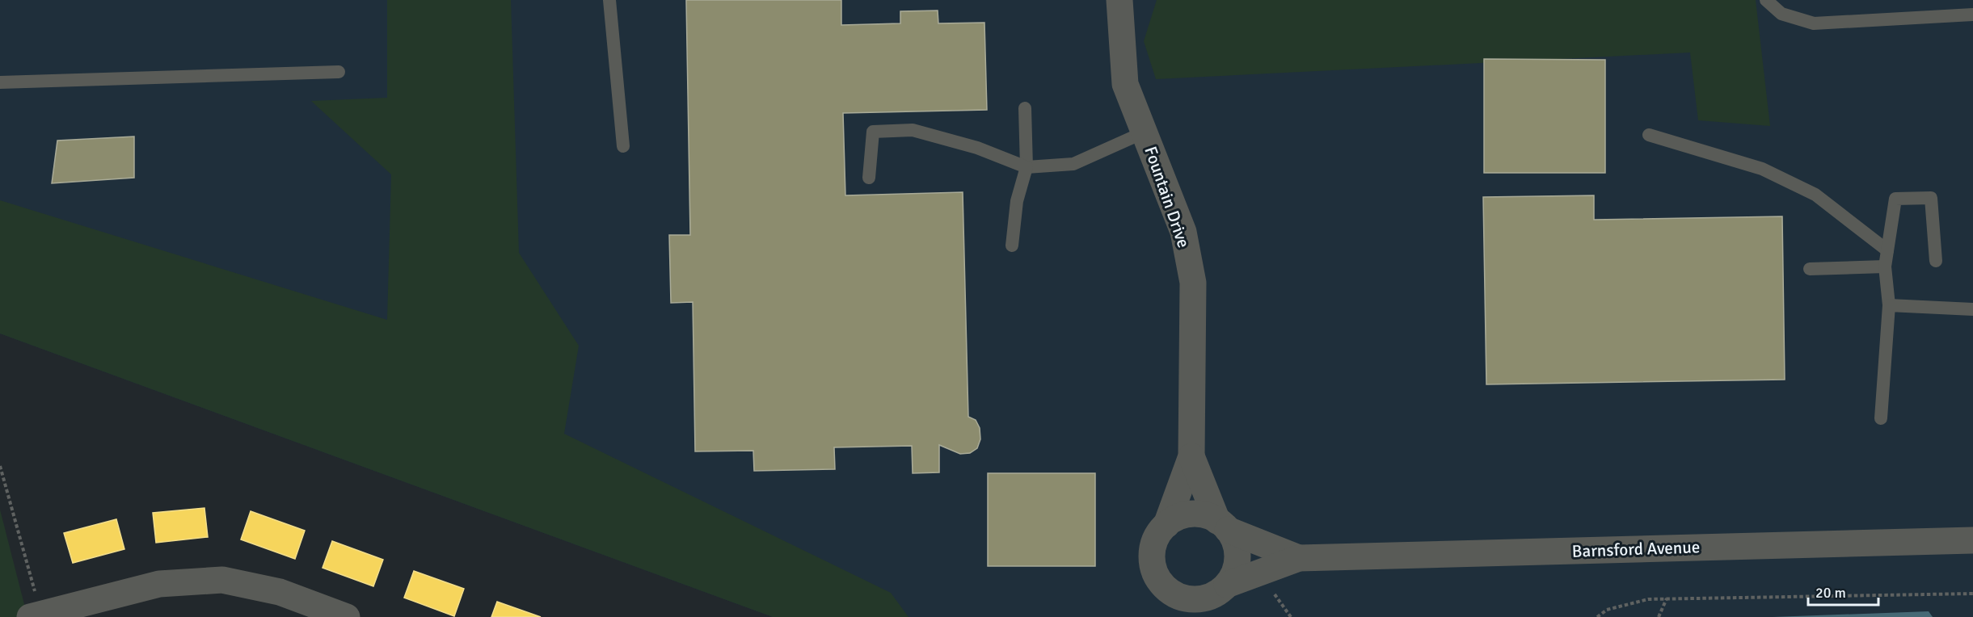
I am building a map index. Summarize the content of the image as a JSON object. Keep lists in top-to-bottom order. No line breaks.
{"streets":{"street":["Fountain Drive","Barnsford Avenue"]},"crossings":[["Fountain Drive","Barnsford Avenue"]],"scale_bar":"20 m"}
